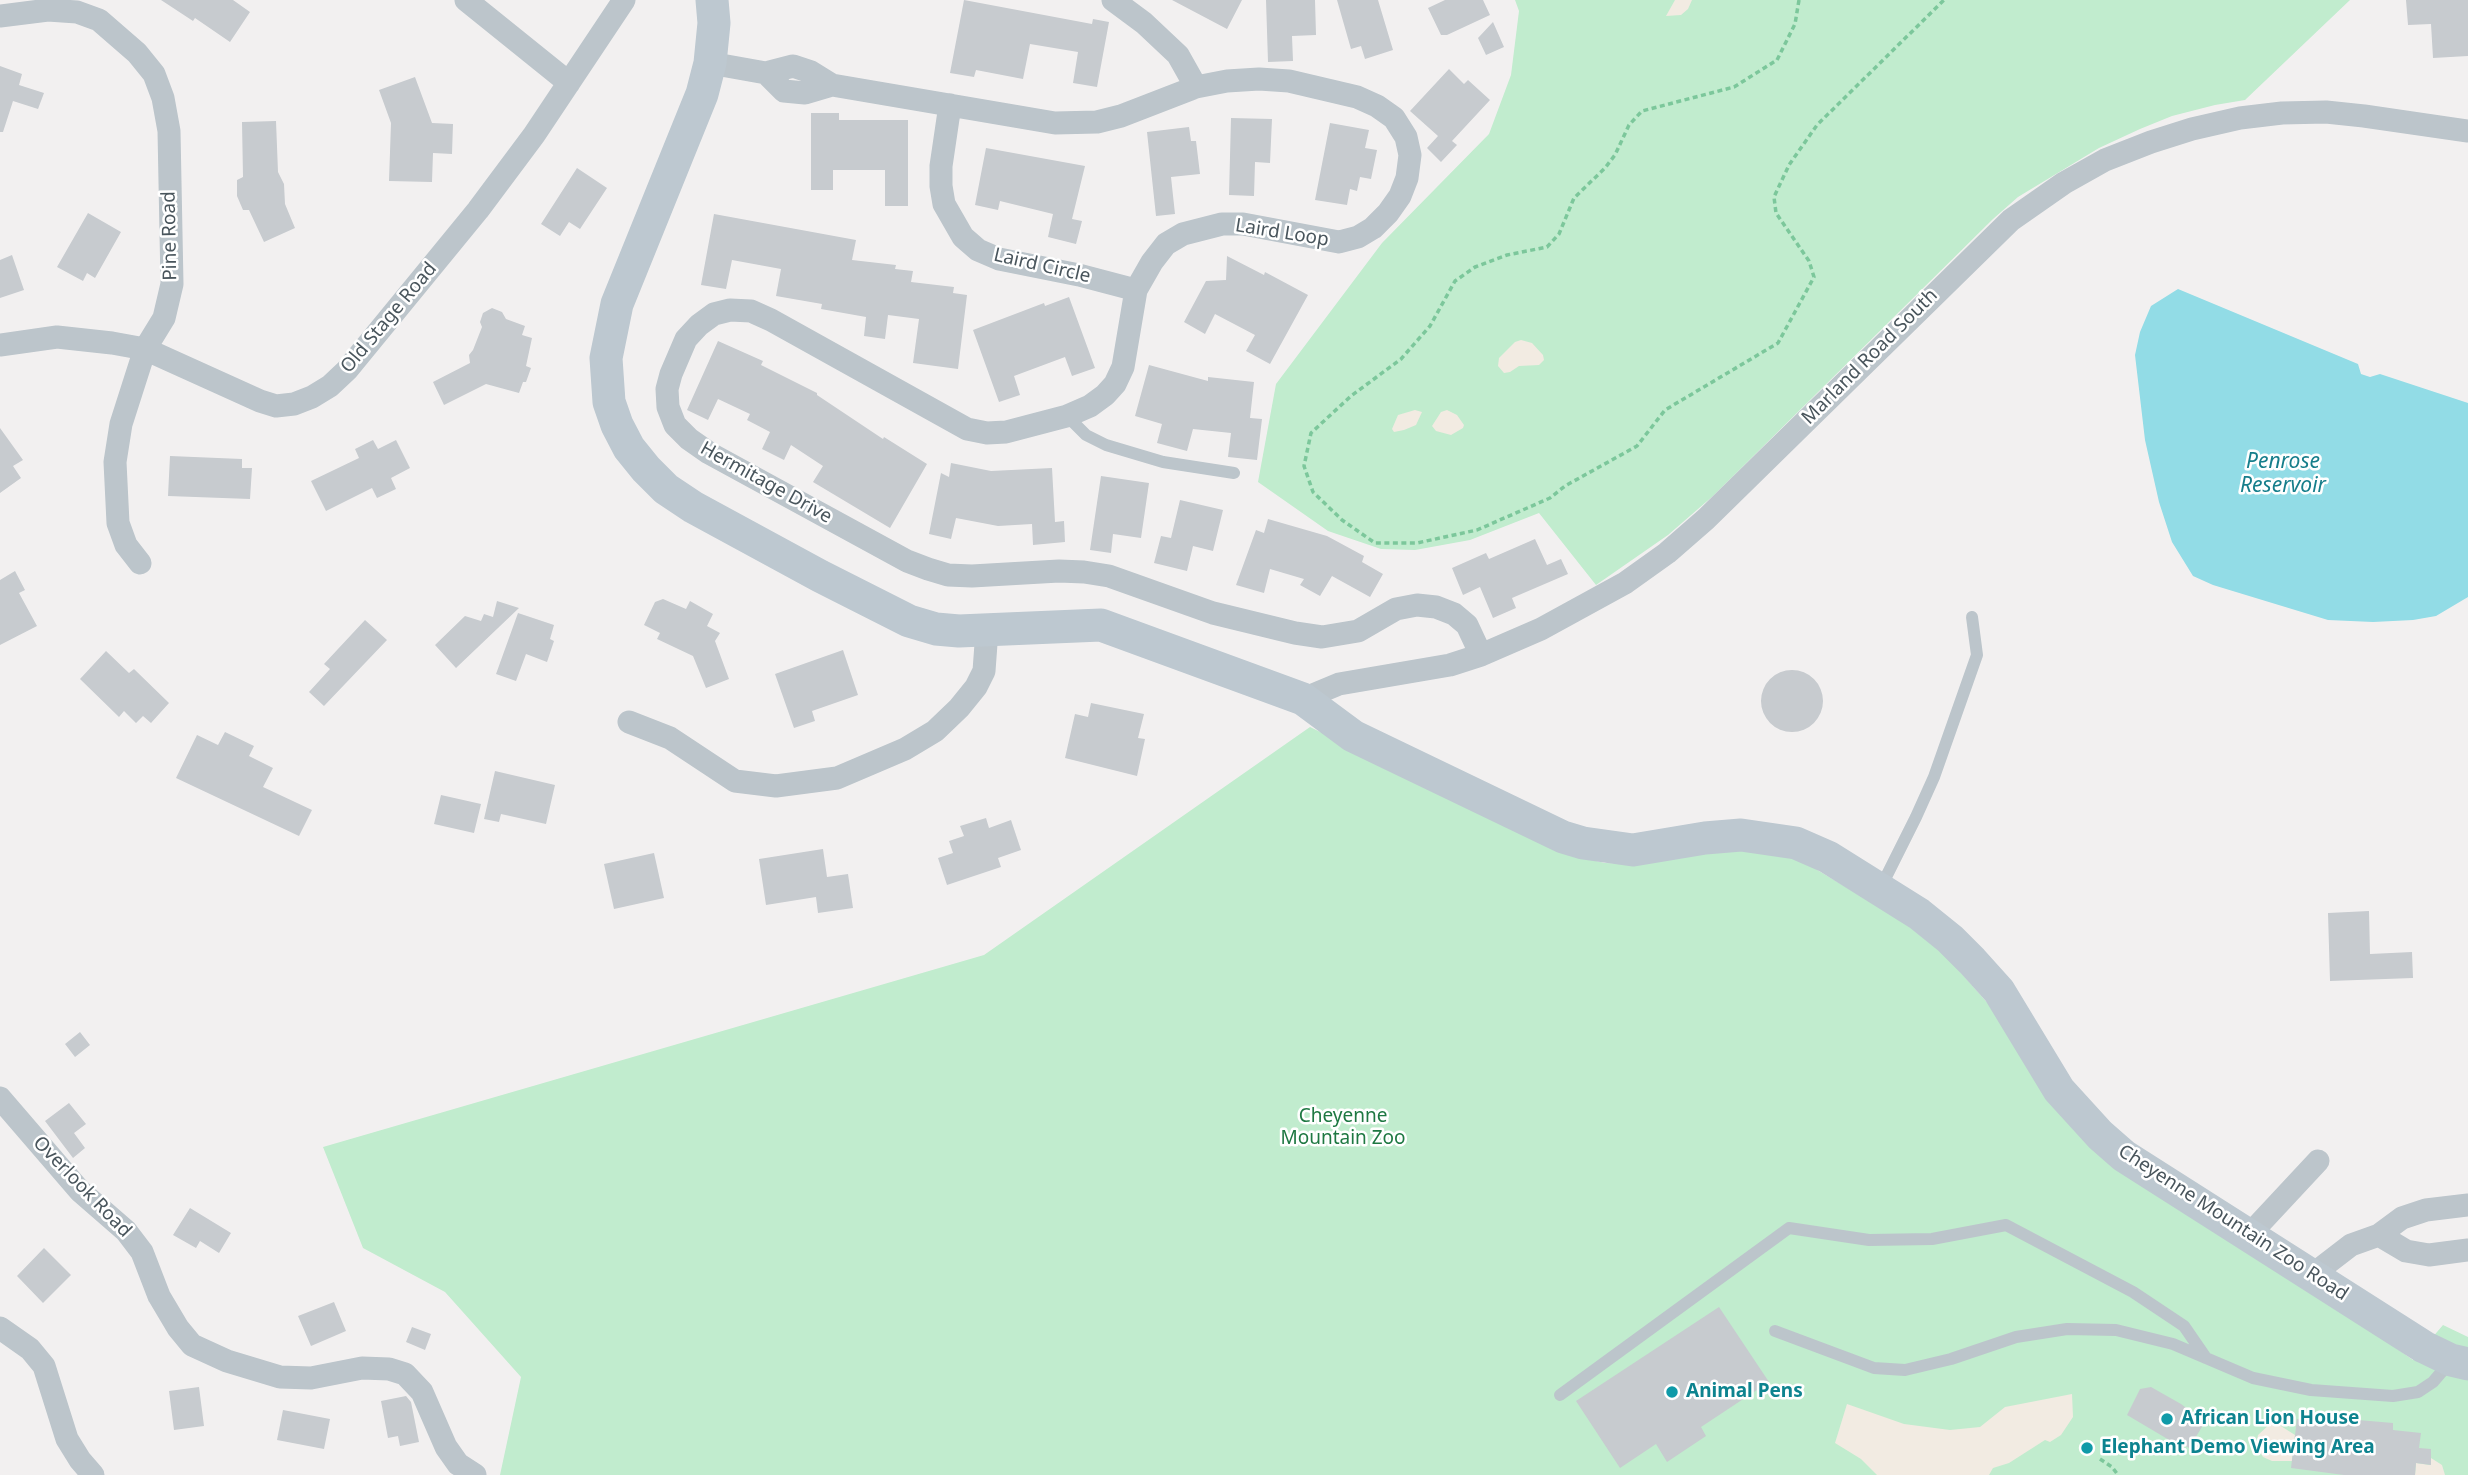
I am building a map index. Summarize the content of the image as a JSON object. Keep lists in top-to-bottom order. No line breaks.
{"streets":{"street":["Laird Loop","Pine Road","Laird Circle","Old Stage Road","Marland Road South","Hermitage Drive","Overlook Road","Cheyenne Mountain Zoo Road"]},"crossings":[["Laird Loop","Laird Circle"],["Laird Loop","Hermitage Drive"],["Pine Road","Old Stage Road"],["Laird Circle","Hermitage Drive"],["Marland Road South","Hermitage Drive"],["Marland Road South","Cheyenne Mountain Zoo Road"]],"water":["Penrose Reservoir"],"parks":["Cheyenne Mountain Zoo"],"places":["Animal Pens","African Lion House","Elephant Demo Viewing Area"]}
